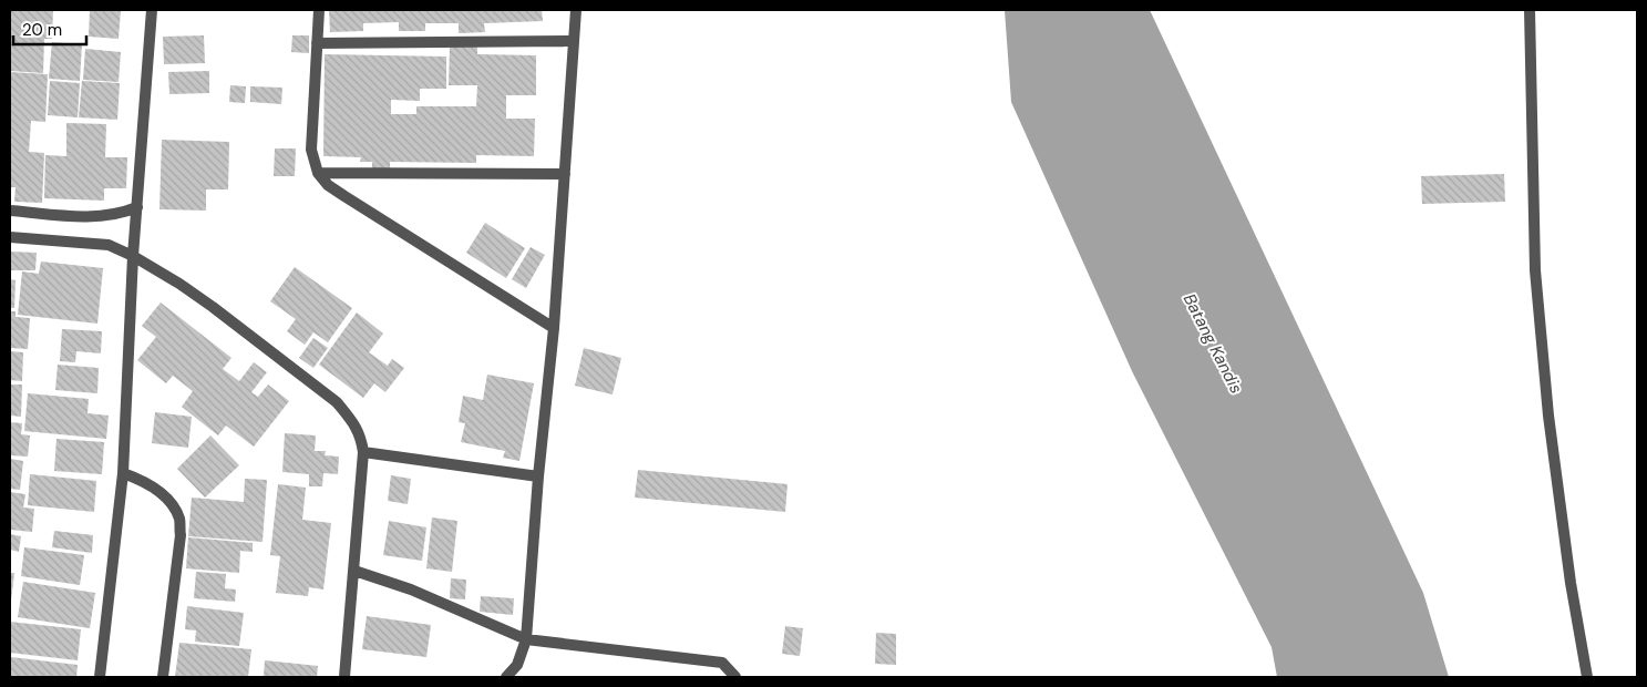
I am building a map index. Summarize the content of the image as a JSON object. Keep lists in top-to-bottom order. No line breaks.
{"water":["Batang Kandis"],"scale_bar":"20 m"}
